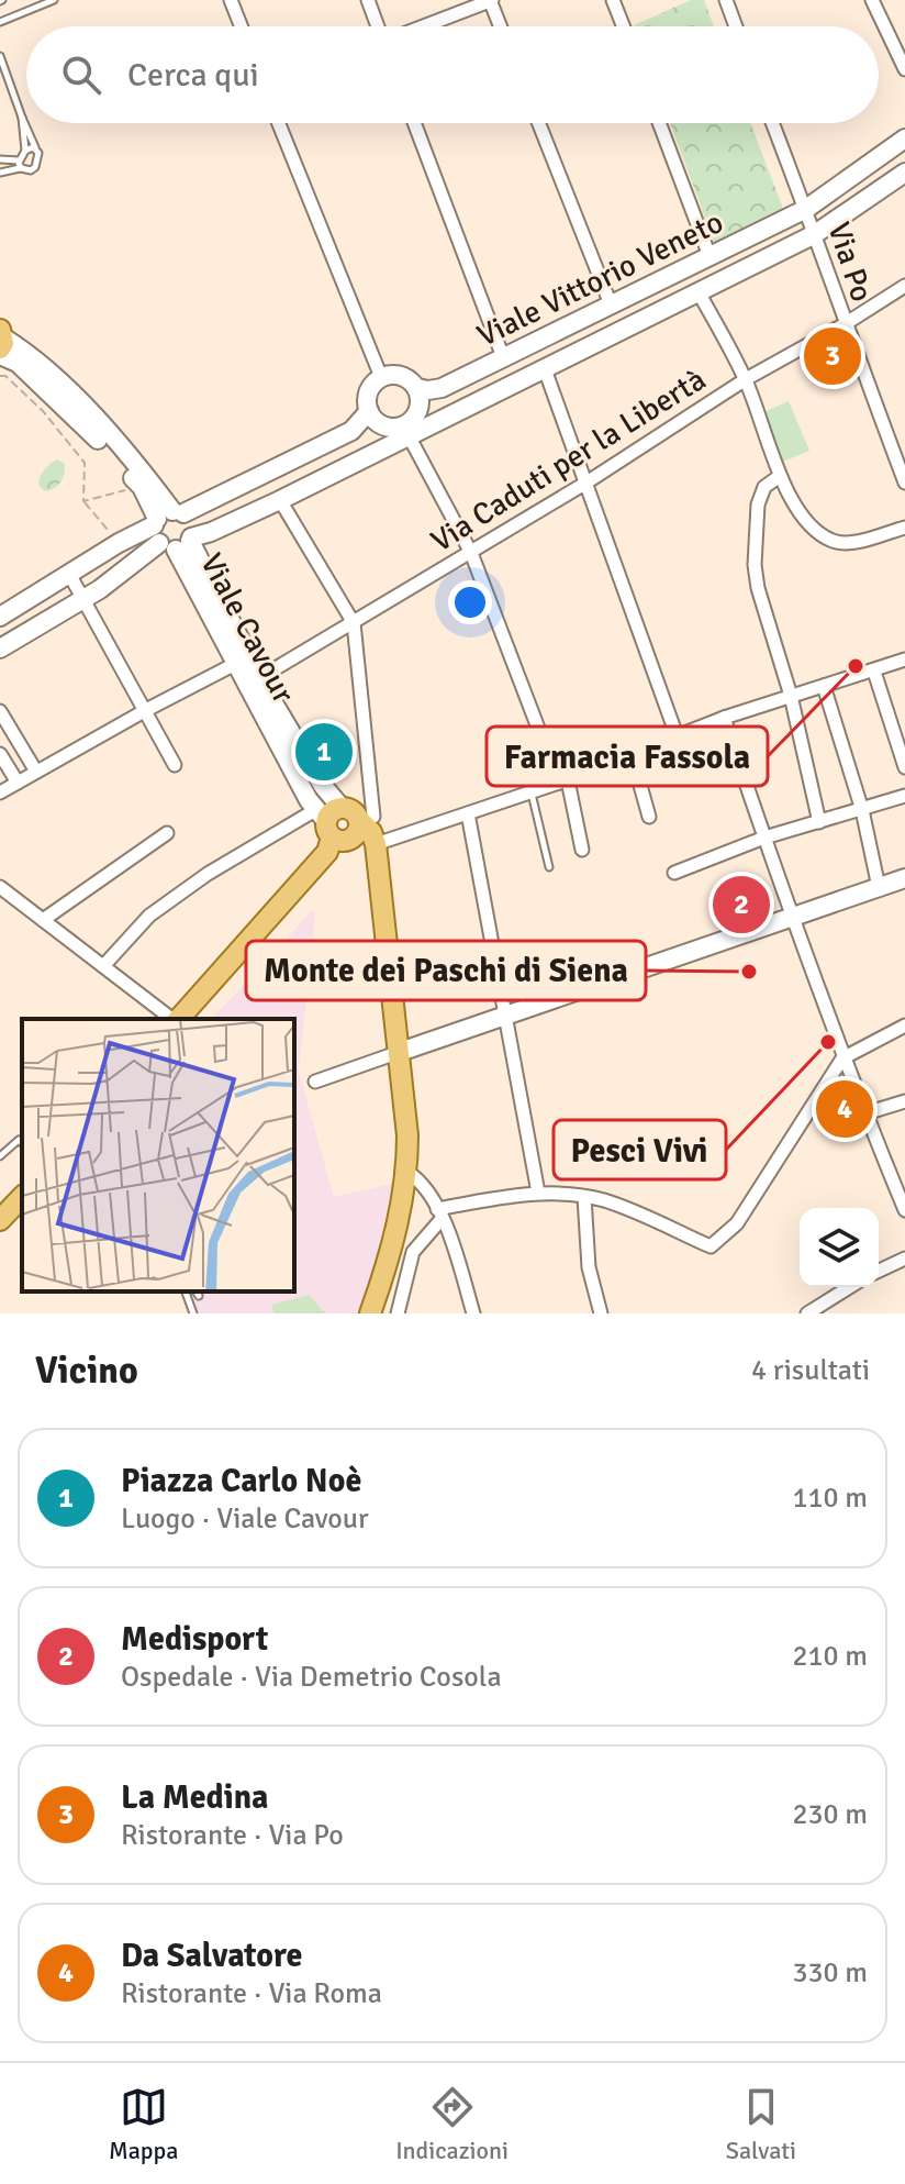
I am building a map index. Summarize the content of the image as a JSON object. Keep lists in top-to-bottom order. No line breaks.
{"streets":{"main road":["Viale Vittorio Veneto","Viale Cavour"],"street":["Via Po","Via Caduti per la Libertà"]},"crossings":[["Via Po","Viale Vittorio Veneto"],["Via Po","Via Caduti per la Libertà"],["Via Caduti per la Libertà","Viale Cavour"]],"places":["Farmacia Fassola","Monte dei Paschi di Siena","Pesci Vivi"],"page":{"search":"Cerca qui","pins":["3","1","2","4"],"heading":["Vicino","4 risultati"],"list":[{"mark":"1","name":"Piazza Carlo Noè","note":"Luogo · Viale Cavour","value":"110 m"},{"mark":"2","name":"Medisport","note":"Ospedale · Via Demetrio Cosola","value":"210 m"},{"mark":"3","name":"La Medina","note":"Ristorante · Via Po","value":"230 m"},{"mark":"4","name":"Da Salvatore","note":"Ristorante · Via Roma","value":"330 m"}],"nav":["Mappa","Indicazioni","Salvati"]}}
